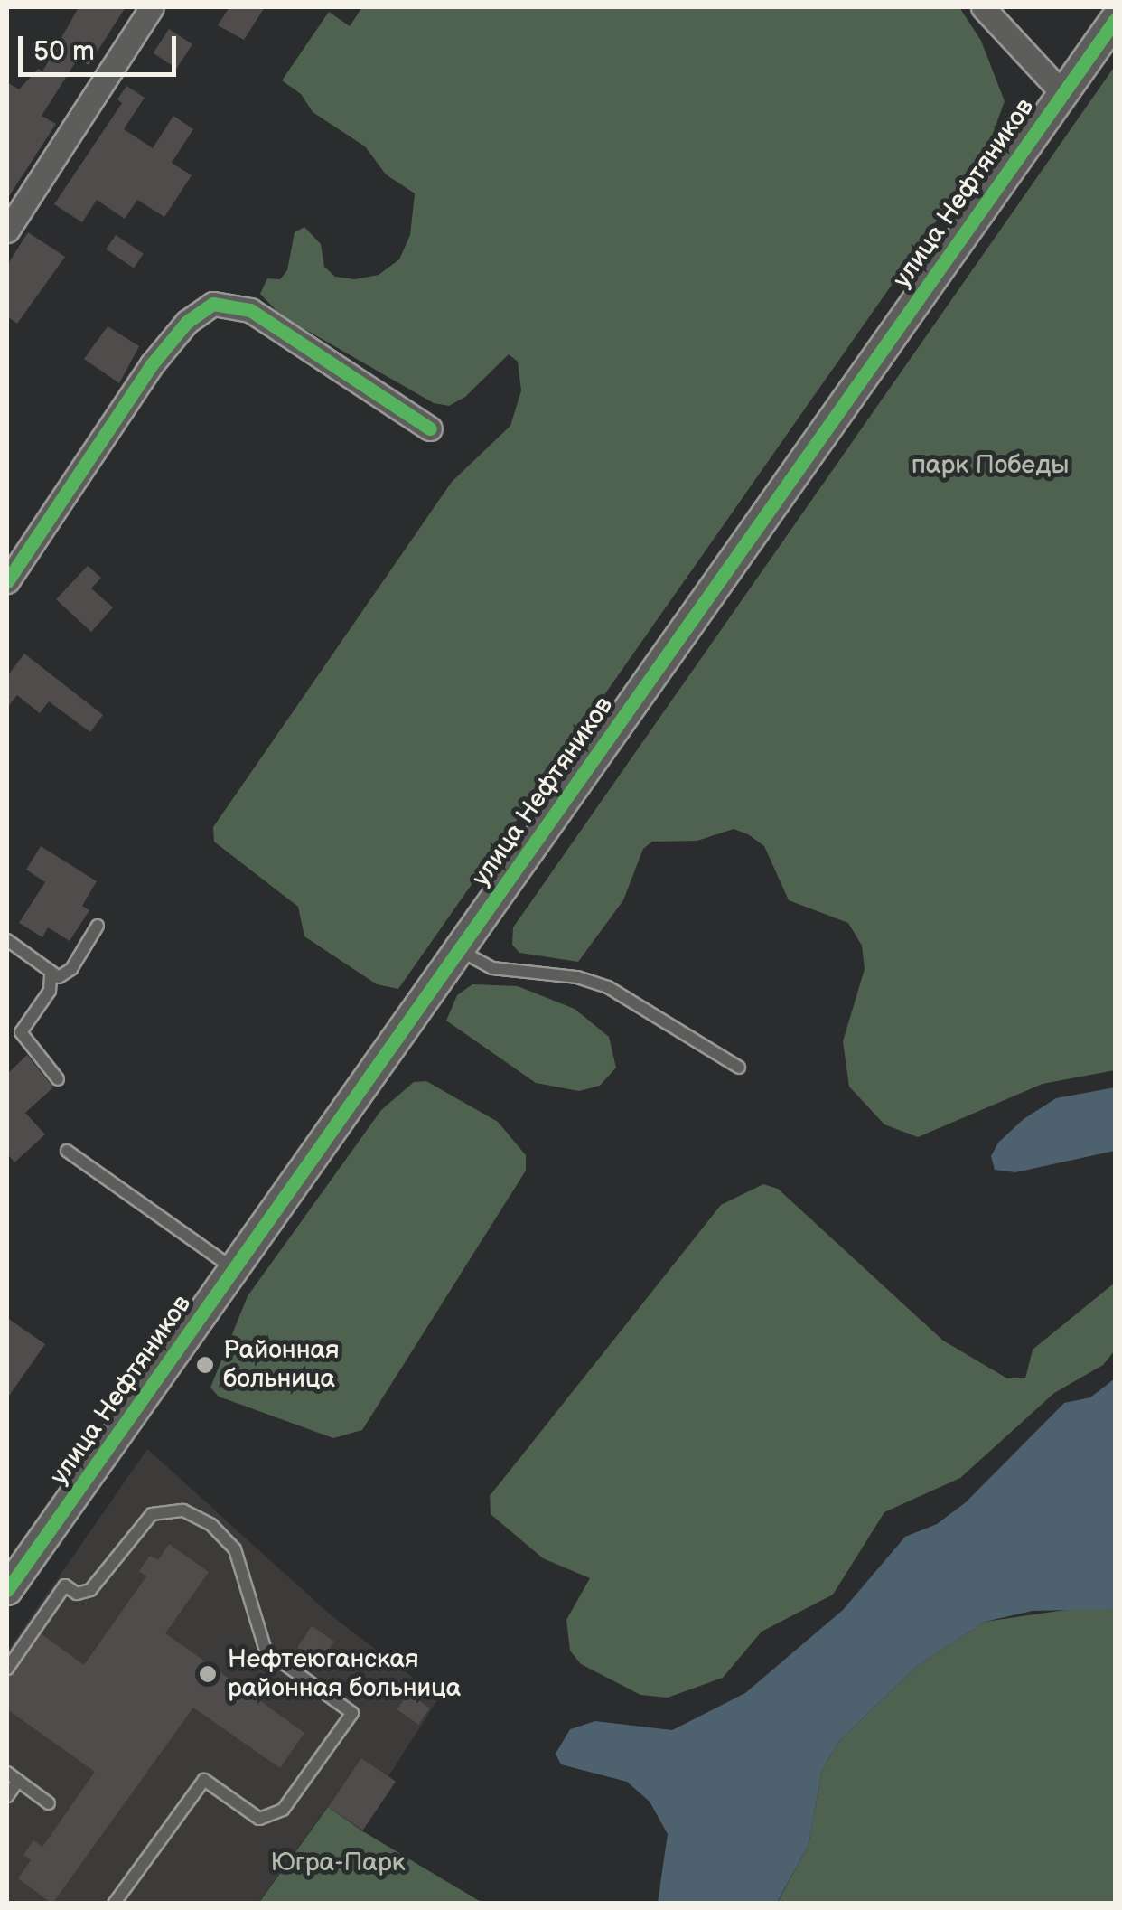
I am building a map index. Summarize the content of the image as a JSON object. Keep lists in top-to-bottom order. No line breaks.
{"streets":{"street":["улица Нефтяников"]},"parks":["парк Победы","Югра-Парк"],"places":["Районная больница","Нефтеюганская районная больница"],"scale_bar":"50 m"}
